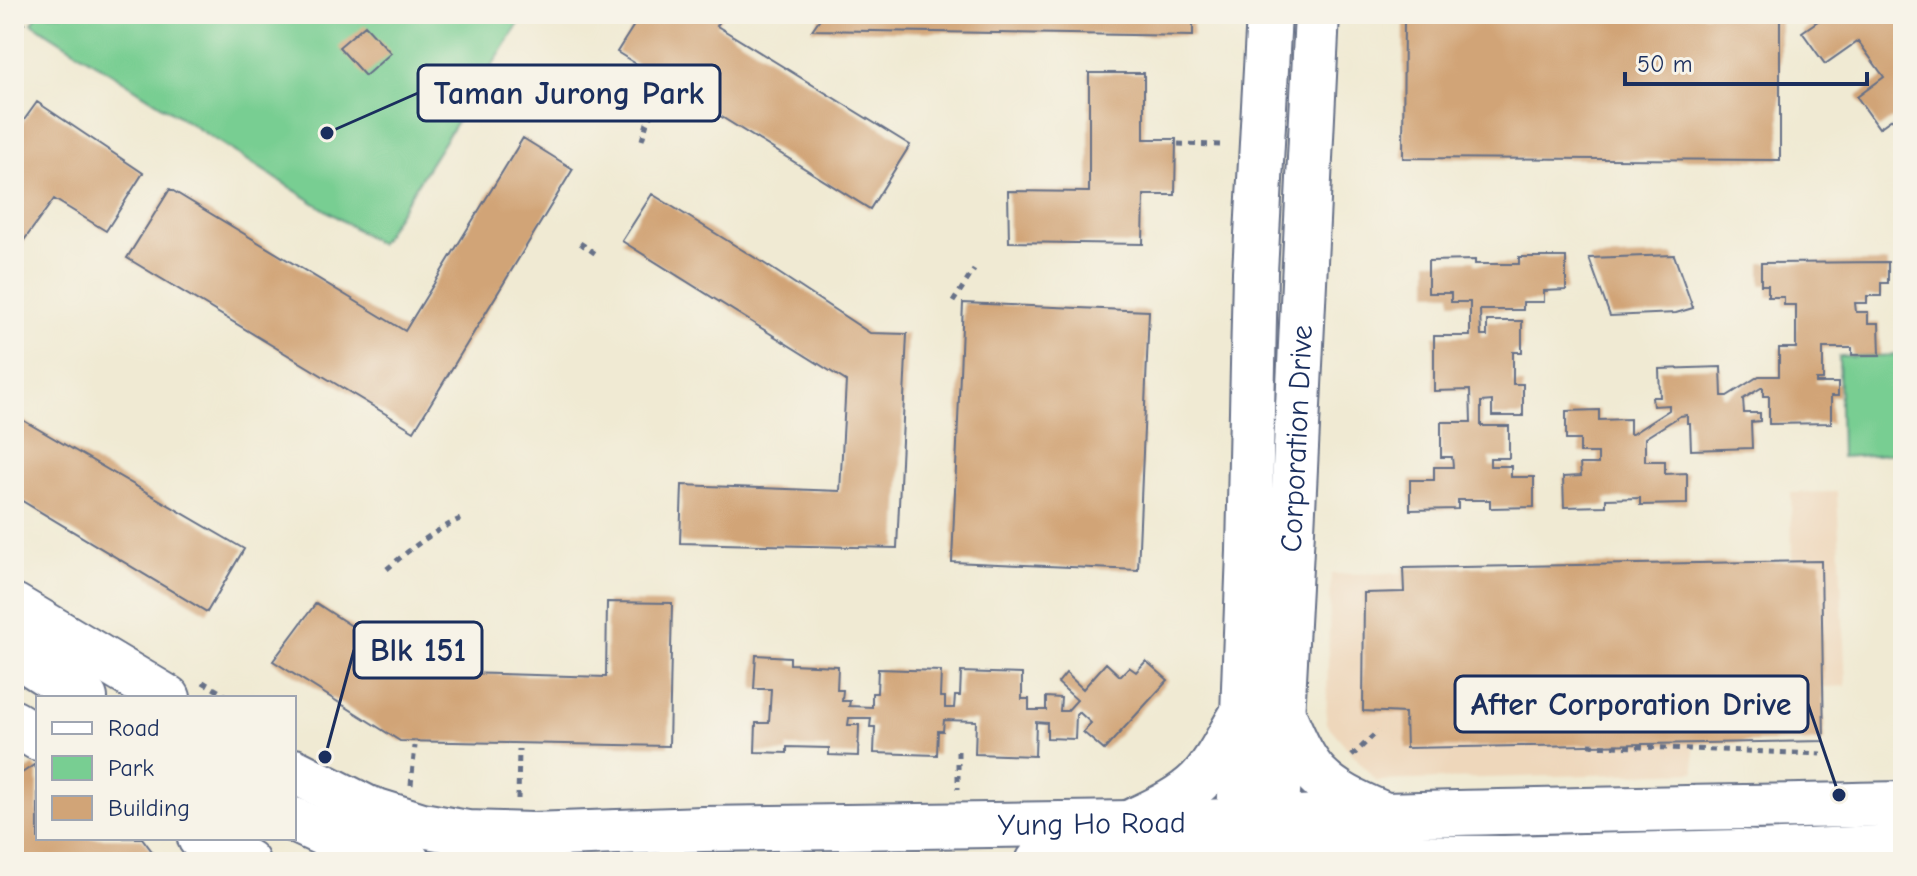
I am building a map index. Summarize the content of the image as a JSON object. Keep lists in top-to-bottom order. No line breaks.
{"streets":{"street":["Corporation Drive","Yung Ho Road"]},"crossings":[["Corporation Drive","Yung Ho Road"]],"places":["Taman Jurong Park","Blk 151","After Corporation Drive"],"legend":["Road","Park","Building"],"scale_bar":"50 m"}
